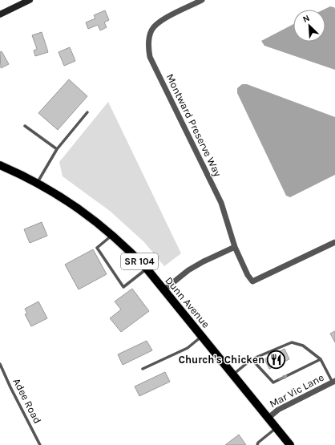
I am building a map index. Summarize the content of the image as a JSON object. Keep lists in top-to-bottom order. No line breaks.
{"streets":{"main road":["SR 104","Dunn Avenue"],"street":["Montward Preserve Way","Mar Vic Lane"],"lane":["Adee Road"]},"crossings":[["Dunn Avenue","Mar Vic Lane"]],"places":{"restaurant":["Church's Chicken"]},"north":"top left"}
